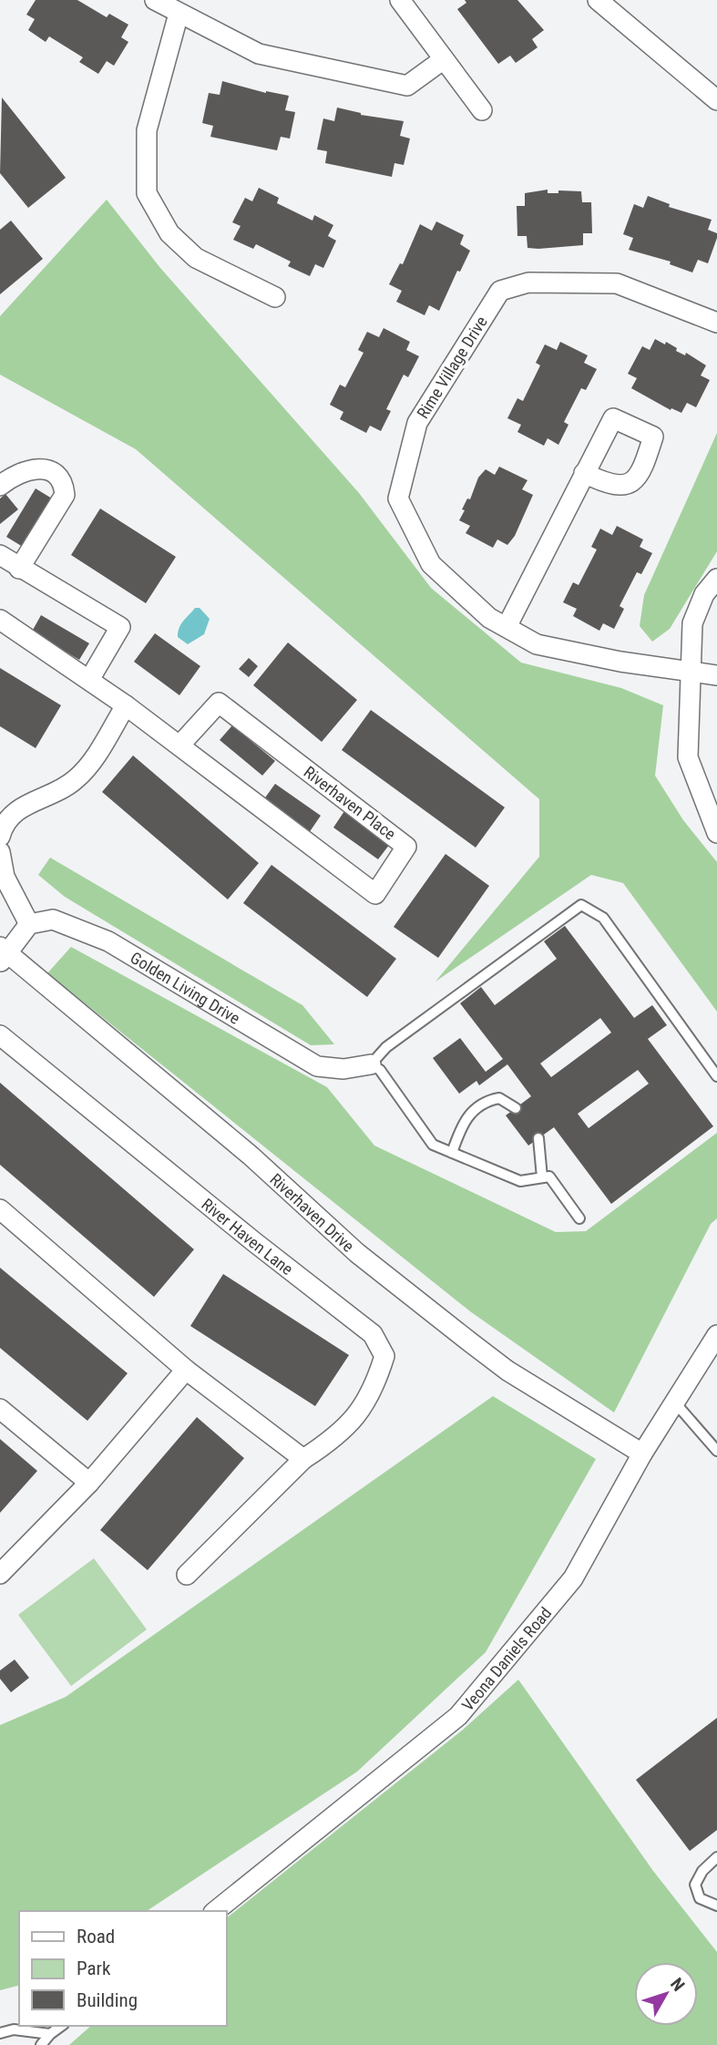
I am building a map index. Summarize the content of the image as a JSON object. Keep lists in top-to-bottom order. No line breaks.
{"streets":{"street":["Rime Village Drive","Riverhaven Place","Golden Living Drive","Riverhaven Drive","River Haven Lane","Veona Daniels Road"]},"crossings":[["Riverhaven Drive","Veona Daniels Road"]],"legend":["Road","Park","Building"],"north":"top right"}
